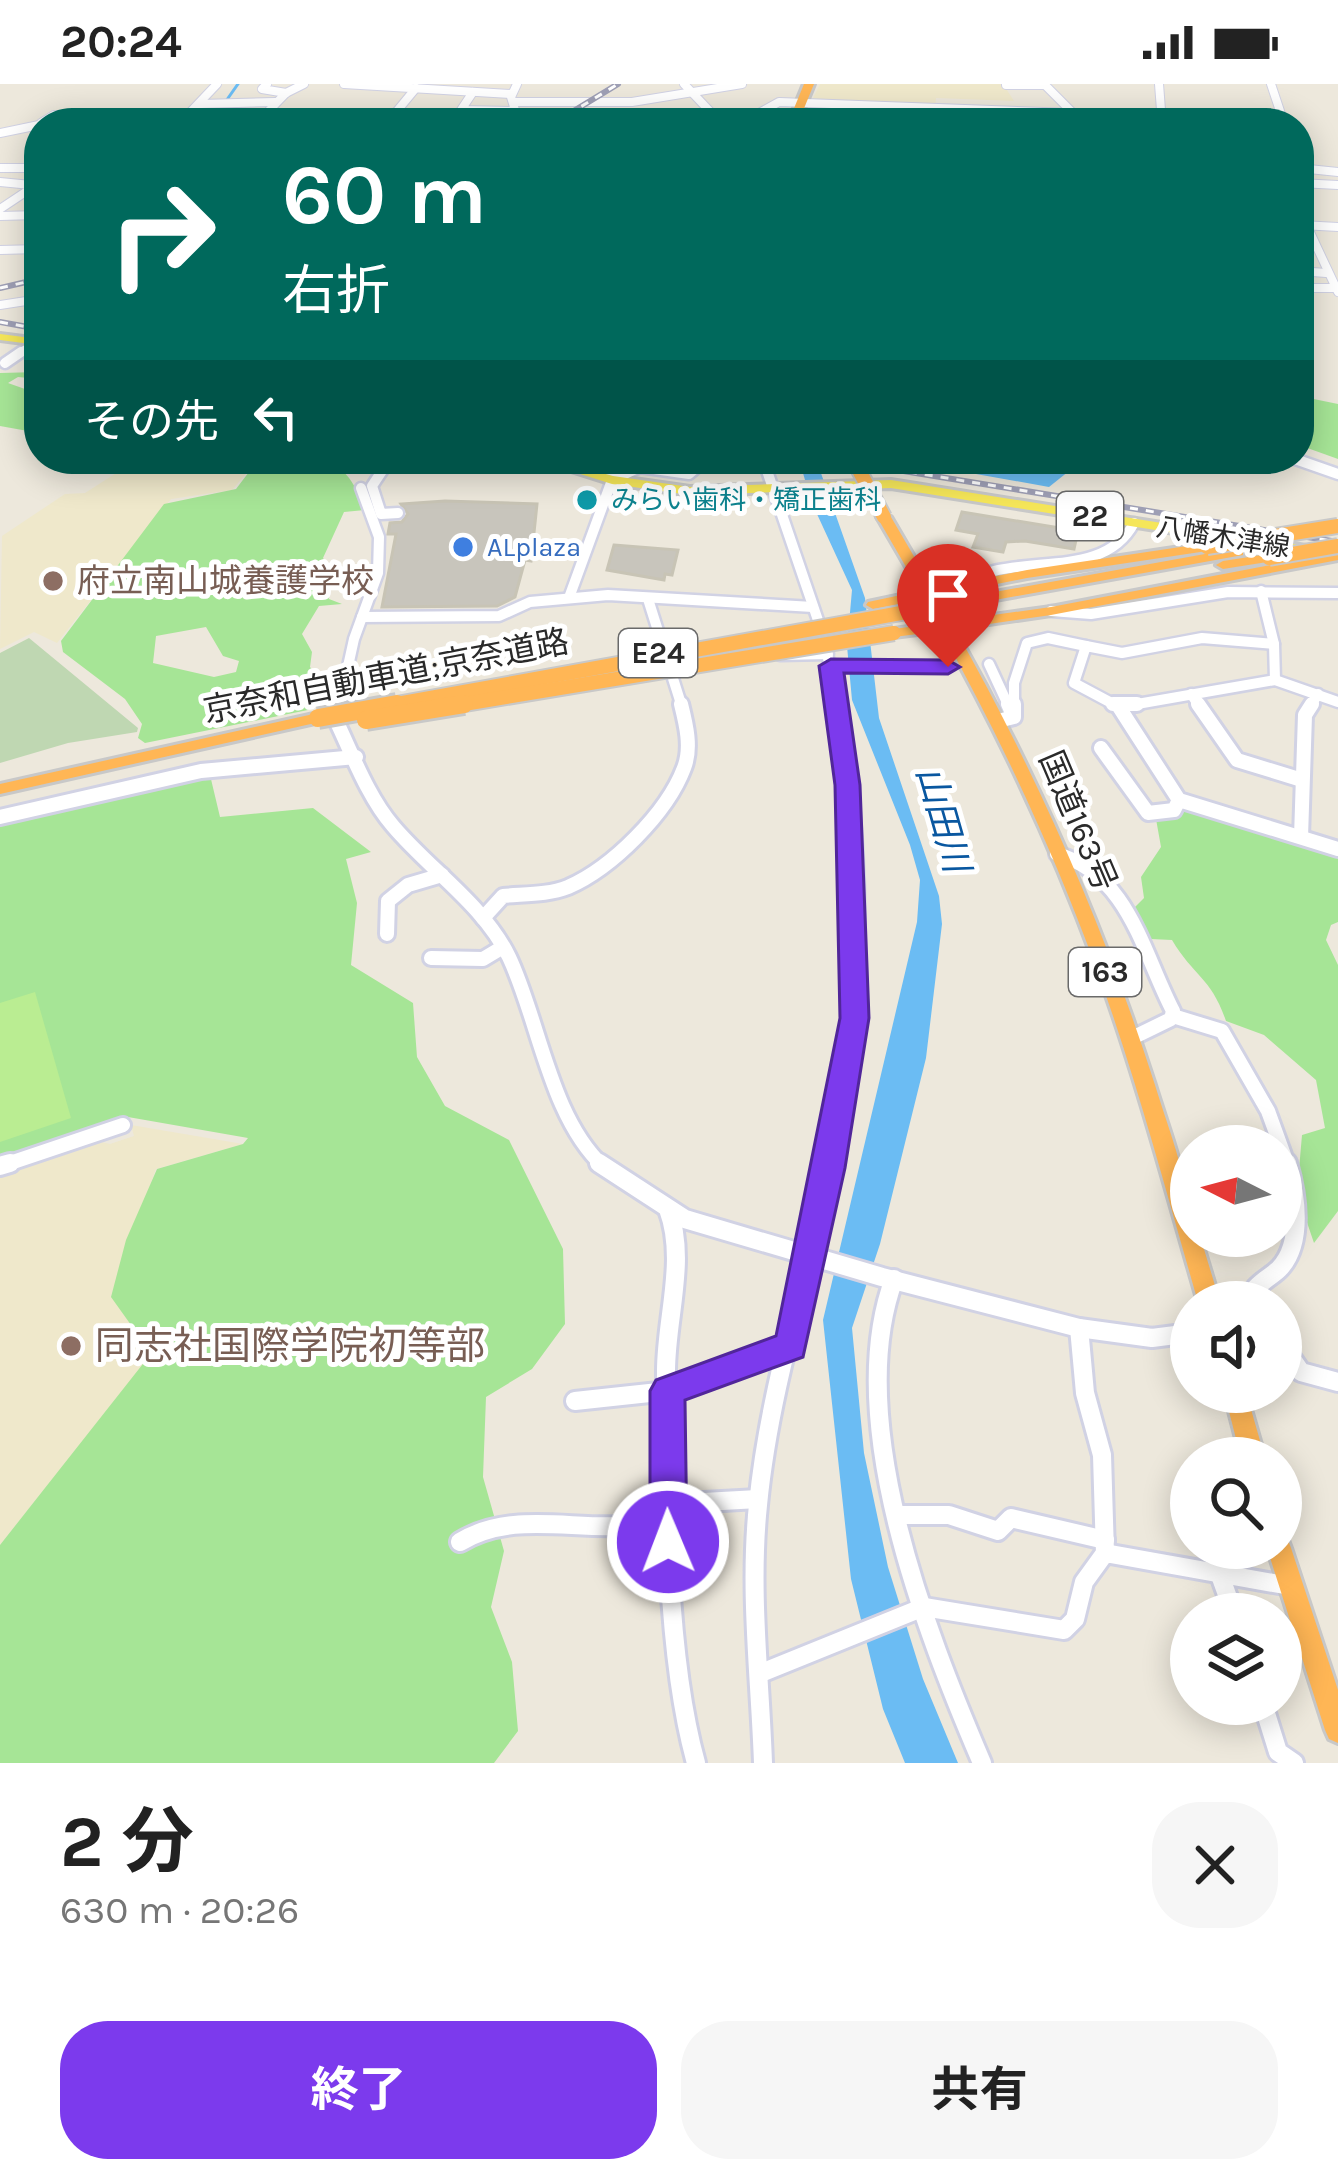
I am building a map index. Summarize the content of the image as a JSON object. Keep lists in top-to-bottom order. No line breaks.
{"streets":{"highway":["E24","京奈和自動車道;京奈道路","国道163号","163"],"main road":["22","八幡木津線"]},"water":["山田川"],"places":["みらい歯科・矯正歯科","ALplaza","府立南山城養護学校","同志社国際学院初等部"],"north":"left","page":{"status":"20:24","turn":["60 m","右折"],"then":"その先","heading":["2 分","630 m · 20:26"],"buttons":["終了","共有"]}}
